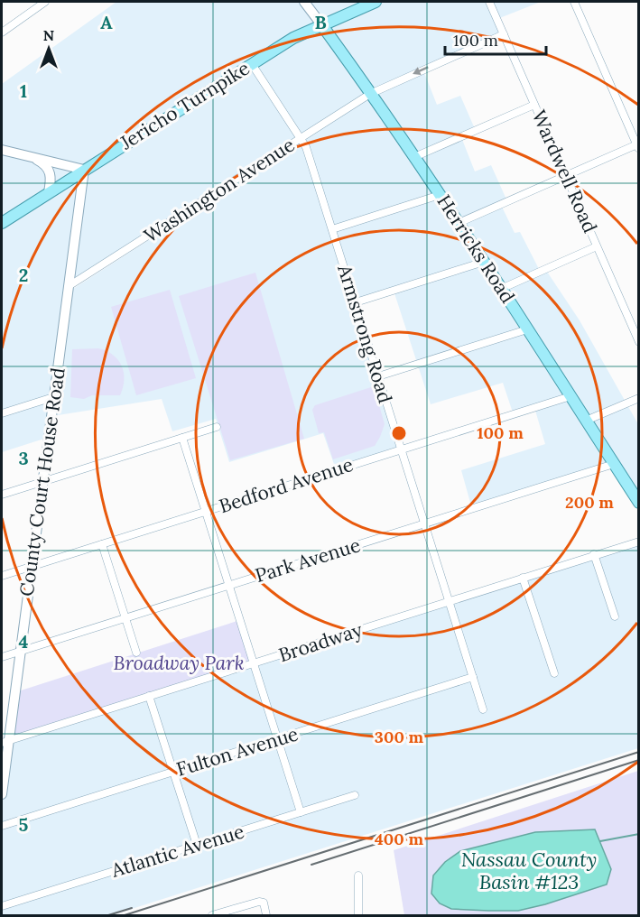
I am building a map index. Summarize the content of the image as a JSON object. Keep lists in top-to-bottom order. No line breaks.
{"streets":{"main road":["Jericho Turnpike","Herricks Road","County Court House Road"],"street":["Wardwell Road","Washington Avenue","Armstrong Road","Bedford Avenue","Park Avenue","Broadway","Fulton Avenue","Atlantic Avenue"]},"crossings":[["Jericho Turnpike","Herricks Road"],["Jericho Turnpike","Armstrong Road"],["Jericho Turnpike","County Court House Road"],["Wardwell Road","Washington Avenue"],["Washington Avenue","Herricks Road"],["Washington Avenue","Armstrong Road"],["Washington Avenue","County Court House Road"],["Herricks Road","Bedford Avenue"],["Herricks Road","Park Avenue"],["Armstrong Road","Bedford Avenue"],["Armstrong Road","Park Avenue"],["Armstrong Road","Broadway"],["Armstrong Road","Fulton Avenue"],["County Court House Road","Bedford Avenue"],["County Court House Road","Park Avenue"],["County Court House Road","Broadway"]],"water":["Nassau County Basin #123"],"parks":["Broadway Park"],"scale_bar":"100 m","north":"top","grid":{"columns":["A","B"],"rows":["1","2","3","4","5"]},"rings":["100 m","200 m","300 m","400 m"]}
